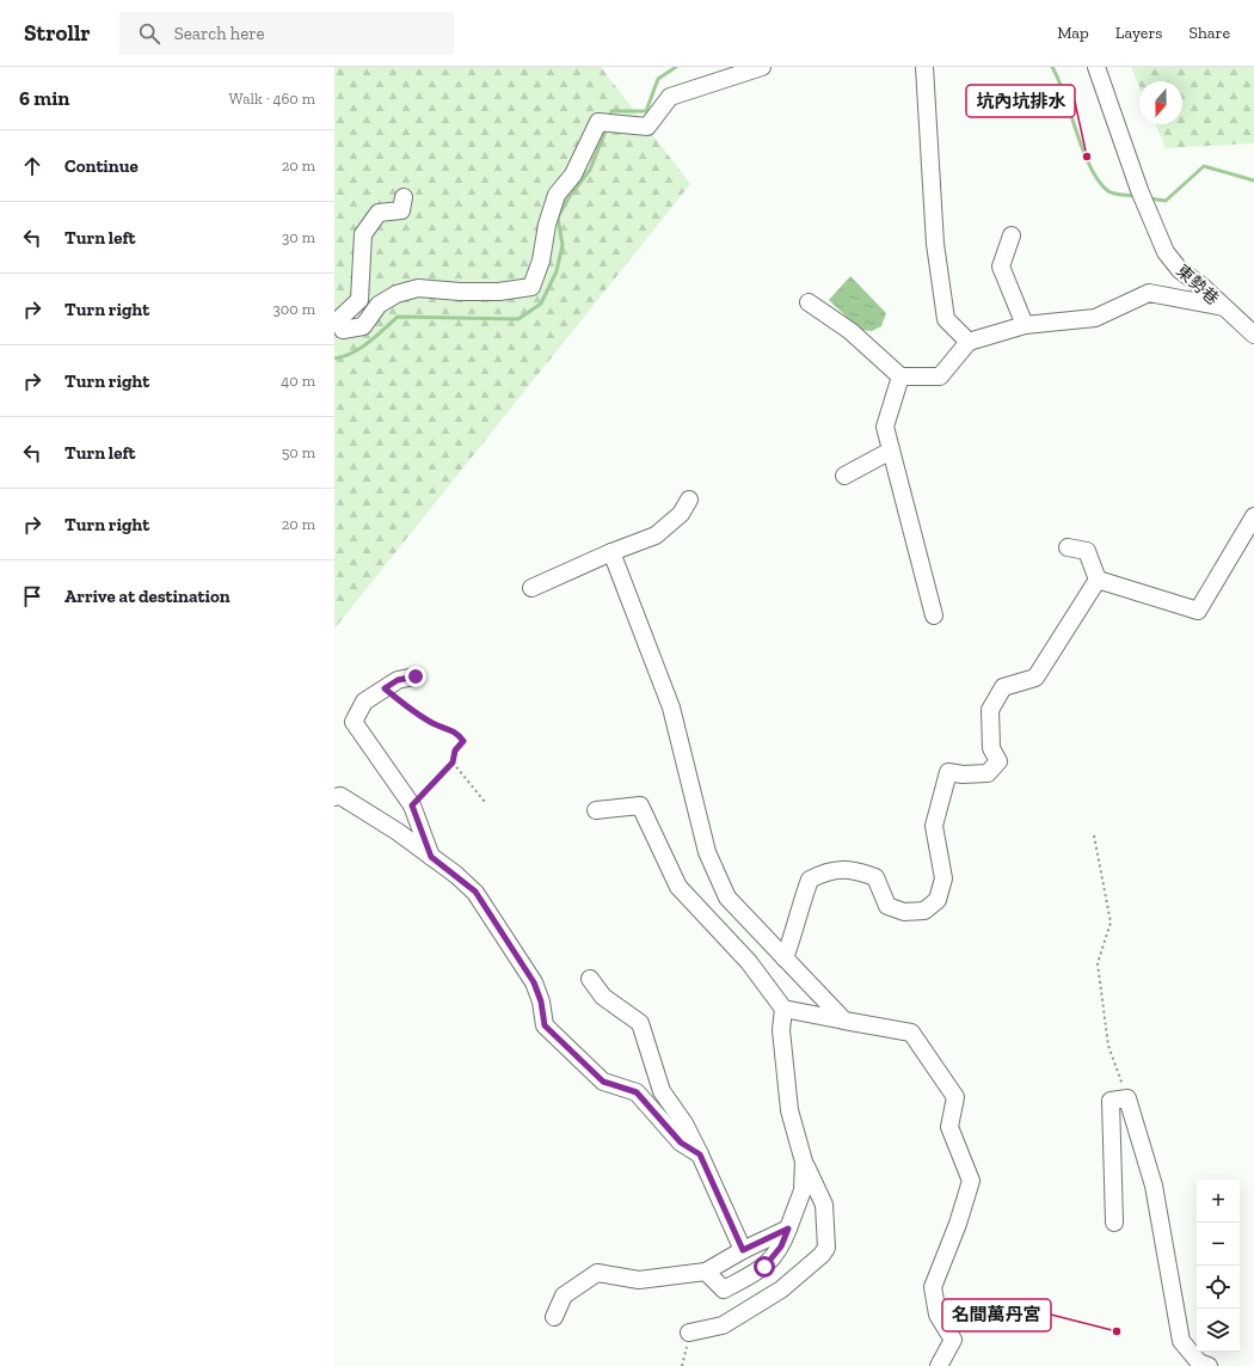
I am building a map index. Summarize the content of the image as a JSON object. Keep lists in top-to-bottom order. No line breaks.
{"streets":{"street":["東勢巷"]},"places":["坑內坑排水","名間萬丹宮"],"north":"bottom","page":{"header":"Strollr","search":"Search here","nav":["Map","Layers","Share"],"heading":["6 min","Walk · 460 m"],"list":[["Continue","20 m"],["Turn left","30 m"],["Turn right","300 m"],["Turn right","40 m"],["Turn left","50 m"],["Turn right","20 m"],"Arrive at destination"],"map_buttons":["+","−"]}}
